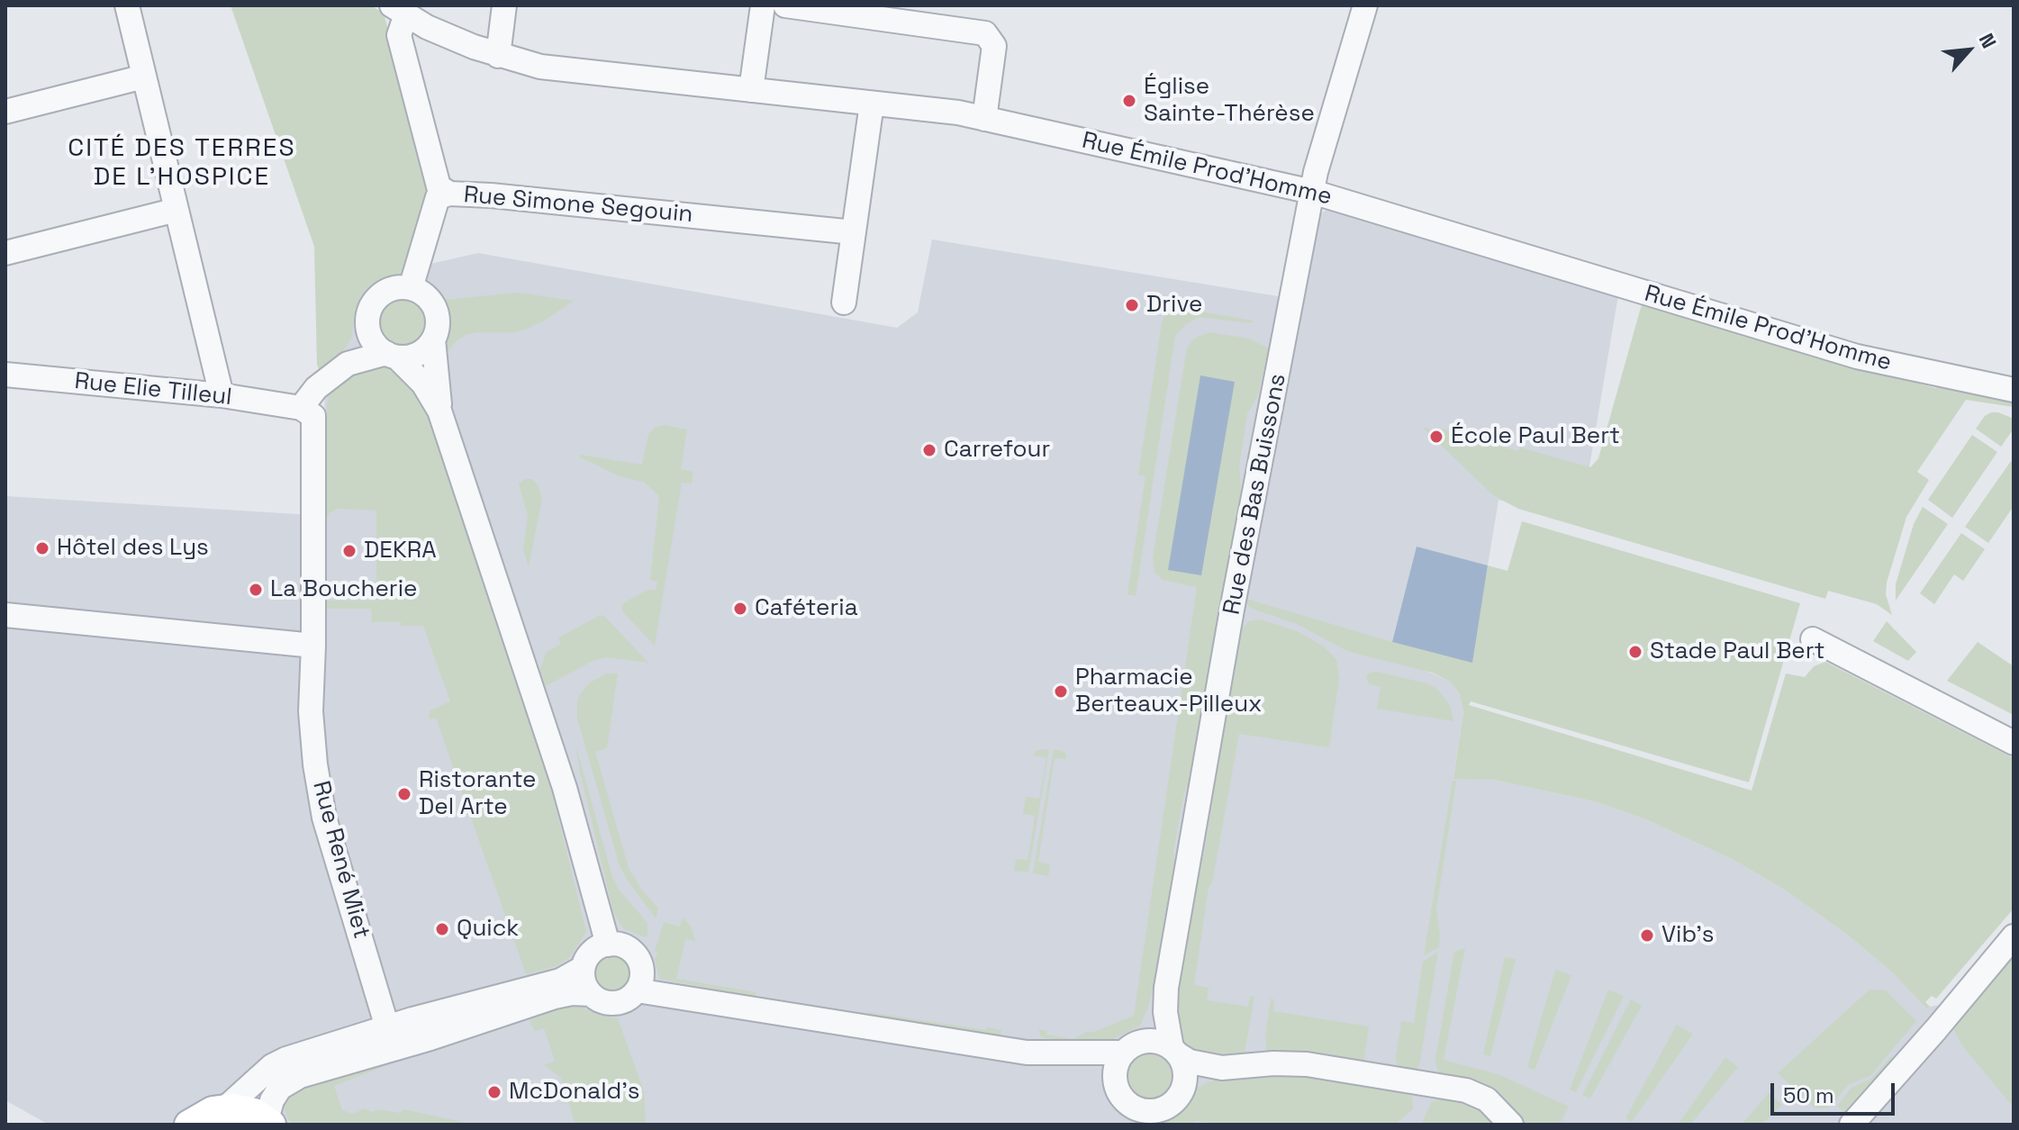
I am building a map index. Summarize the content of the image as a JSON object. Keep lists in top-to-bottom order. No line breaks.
{"streets":{"street":["Rue Émile Prod'Homme","Rue Simone Segouin","Rue Elie Tilleul","Rue des Bas Buissons","Rue René Miet"]},"crossings":[["Rue Émile Prod'Homme","Rue Simone Segouin"],["Rue Émile Prod'Homme","Rue des Bas Buissons"],["Rue Elie Tilleul","Rue René Miet"]],"districts":["CITÉ DES TERRES DE L'HOSPICE"],"places":["Église Sainte-Thérèse","Drive","École Paul Bert","Carrefour","Hôtel des Lys","DEKRA","La Boucherie","Caféteria","Stade Paul Bert","Pharmacie Berteaux-Pilleux","Ristorante Del Arte","Quick","Vib's","McDonald's"],"scale_bar":"50 m","north":"top right"}
